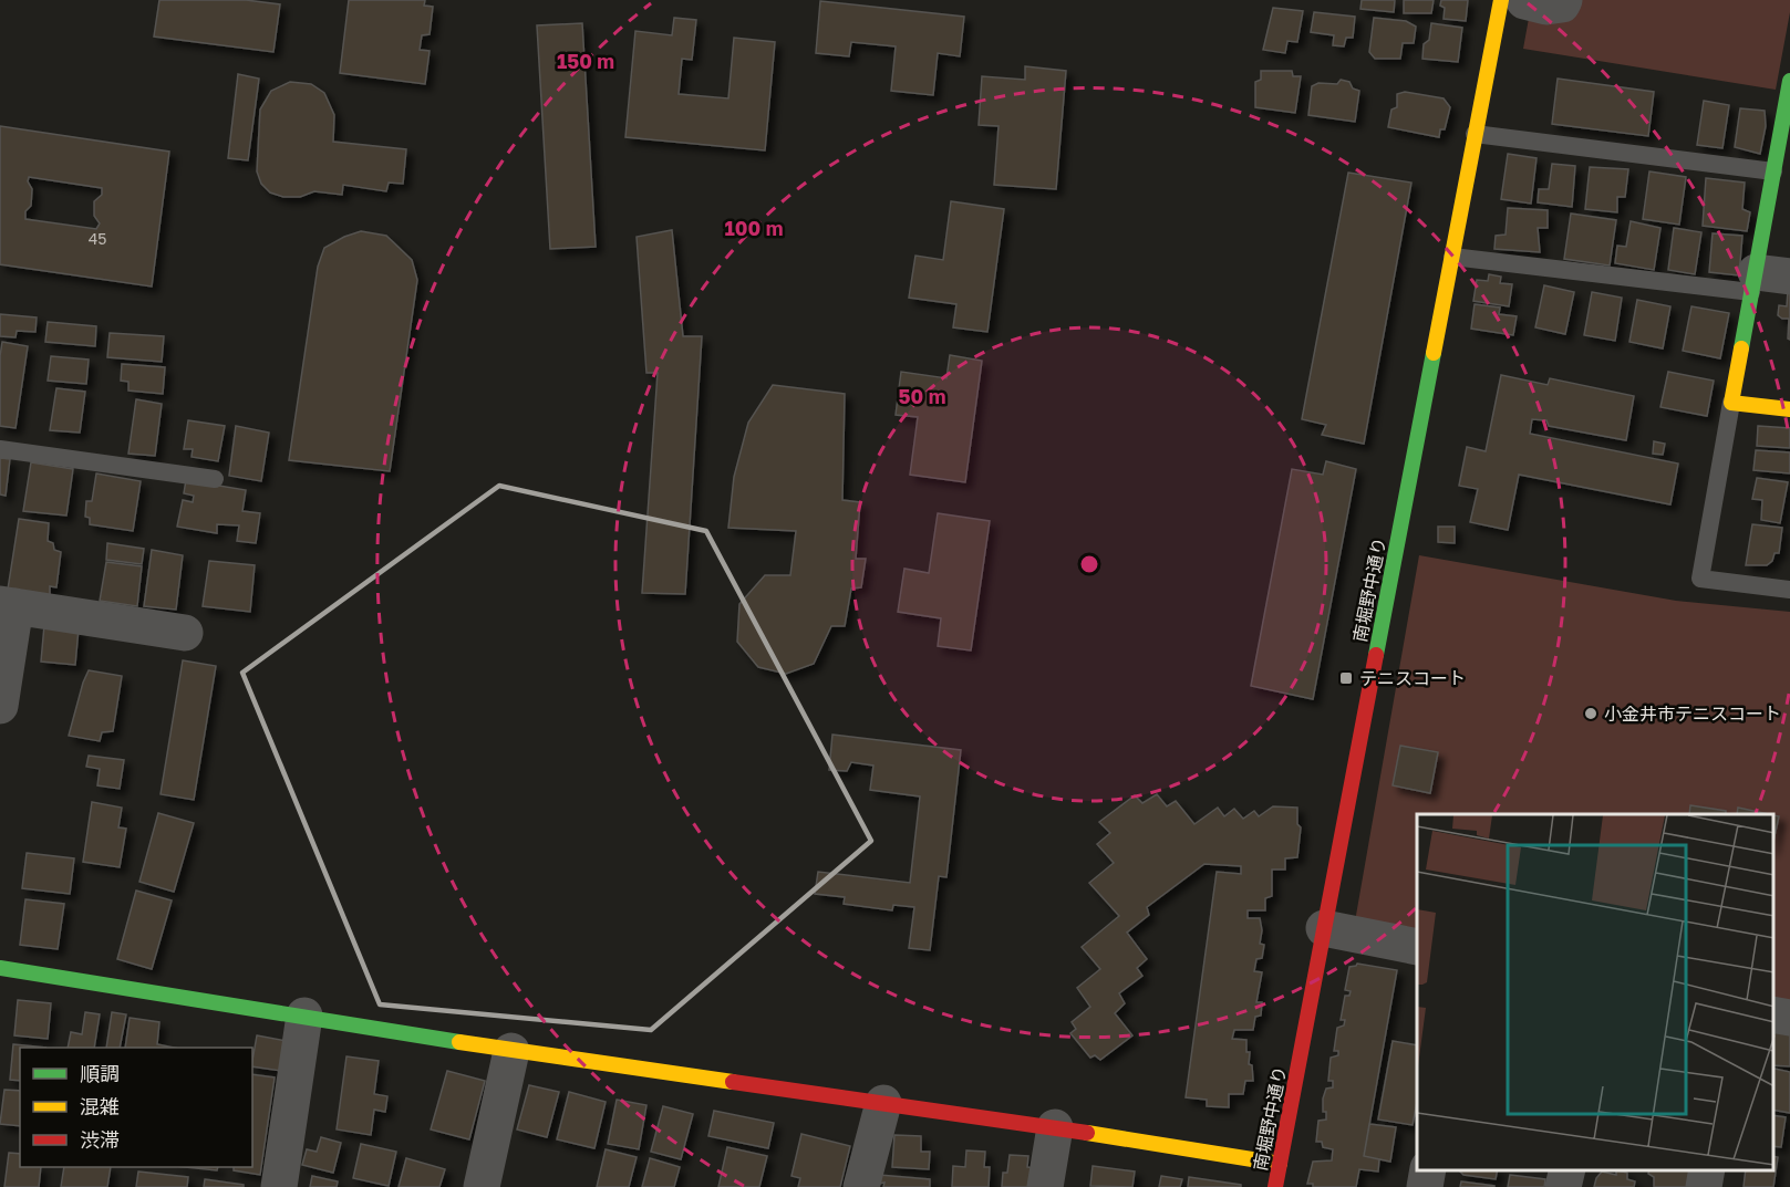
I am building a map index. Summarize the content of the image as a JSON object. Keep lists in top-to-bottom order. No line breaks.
{"streets":{"street":["南堀野中通り"]},"places":{"transit":["テニスコート"],"other":["小金井市テニスコート"]},"house_numbers":["45"],"legend":["順調","混雑","渋滞"],"rings":["150 m","100 m","50 m"]}
